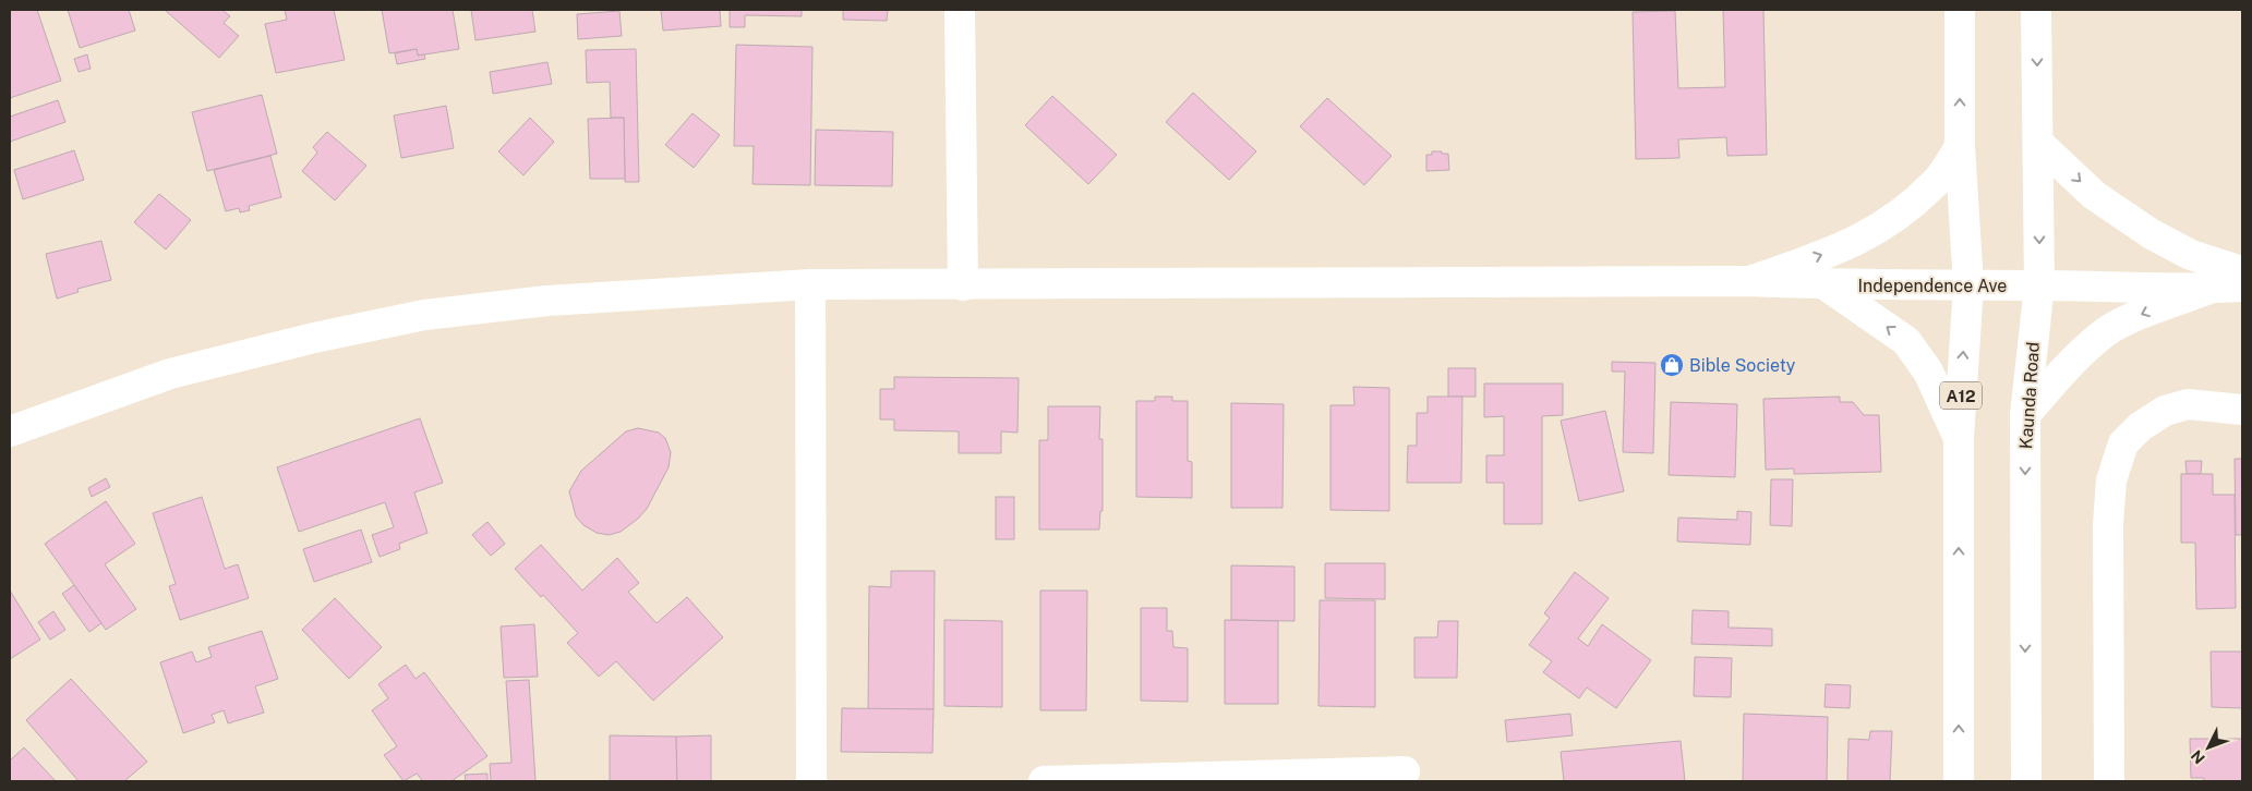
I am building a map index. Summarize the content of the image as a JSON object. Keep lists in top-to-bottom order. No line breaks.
{"streets":{"street":["Independence Ave","A12","Kaunda Road"]},"crossings":[["Independence Ave","A12"],["Independence Ave","Kaunda Road"]],"places":{"shop":["Bible Society"]},"north":"bottom left"}
